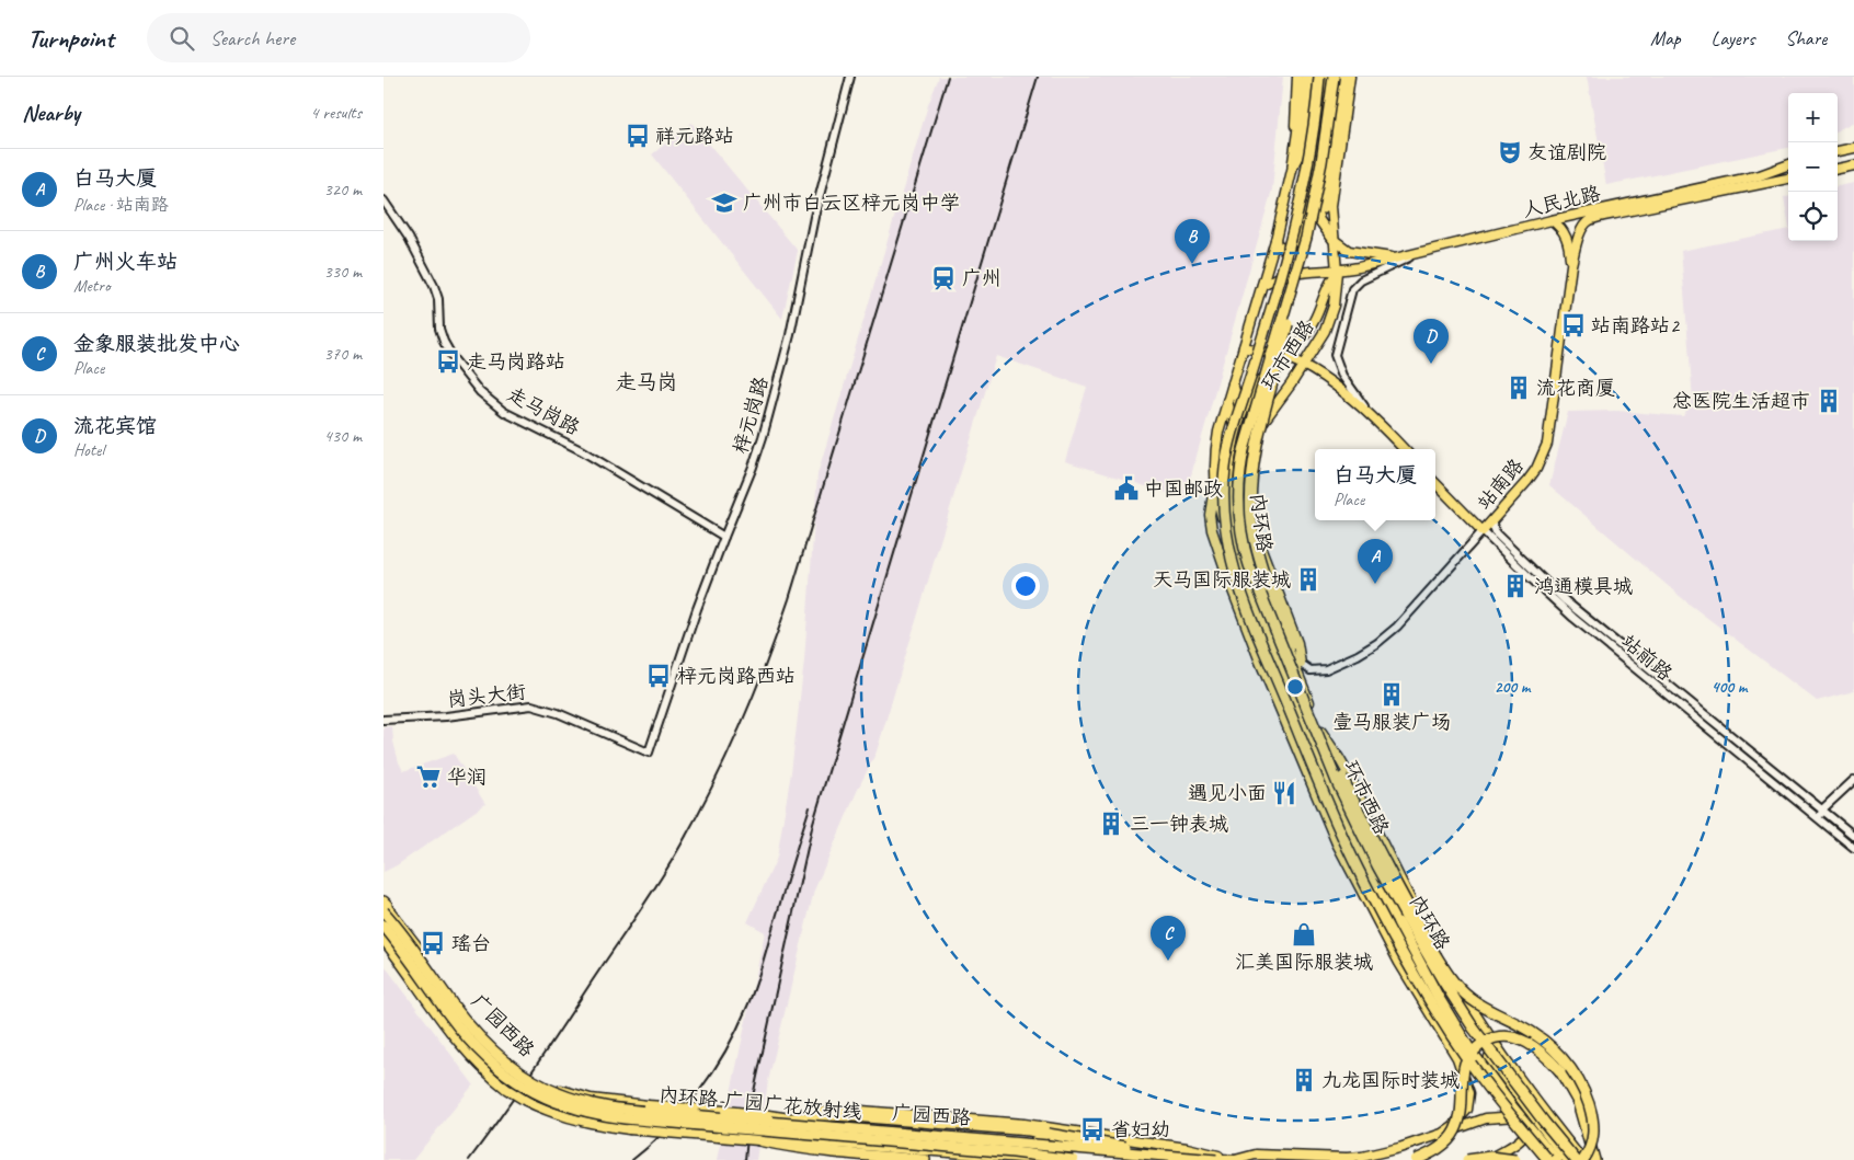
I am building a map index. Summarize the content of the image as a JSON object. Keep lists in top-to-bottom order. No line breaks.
{"streets":{"highway":["内环路","内环路-广园广花放射线"],"main road":["人民北路","环市西路","站南路","站前路","广园西路"],"street":["走马岗路","梓元岗路","岗头大街"]},"crossings":[["人民北路","环市西路"],["人民北路","站南路"],["环市西路","内环路"],["走马岗路","梓元岗路"],["梓元岗路","岗头大街"],["站南路","站前路"],["广园西路","内环路-广园广花放射线"]],"districts":["走马岗"],"places":{"bus stop":["祥元路站","站南路站2","走马岗路站","梓元岗路西站","瑶台","省妇幼"],"theatre":["友谊剧院"],"school or university":["广州市白云区梓元岗中学"],"station":["广州"],"building":["流花商厦","总医院生活超市","天马国际服装城","鸿通模具城","壹马服装广场","三一钟表城","九龙国际时装城"],"public building":["中国邮政"],"supermarket":["华润"],"restaurant":["遇见小面"],"shop":["汇美国际服装城"]},"page":{"header":"Turnpoint","search":"Search here","nav":["Map","Layers","Share"],"heading":["Nearby","4 results"],"map_buttons":["+","−"],"list":[{"mark":"A","name":"白马大厦","note":"Place · 站南路","value":"320 m"},{"mark":"B","name":"广州火车站","note":"Metro","value":"330 m"},{"mark":"C","name":"金象服装批发中心","note":"Place","value":"370 m"},{"mark":"D","name":"流花宾馆","note":"Hotel","value":"430 m"}],"pins":["B","D","A","C"],"popup":["白马大厦","Place"]},"rings":["200 m","400 m"]}
